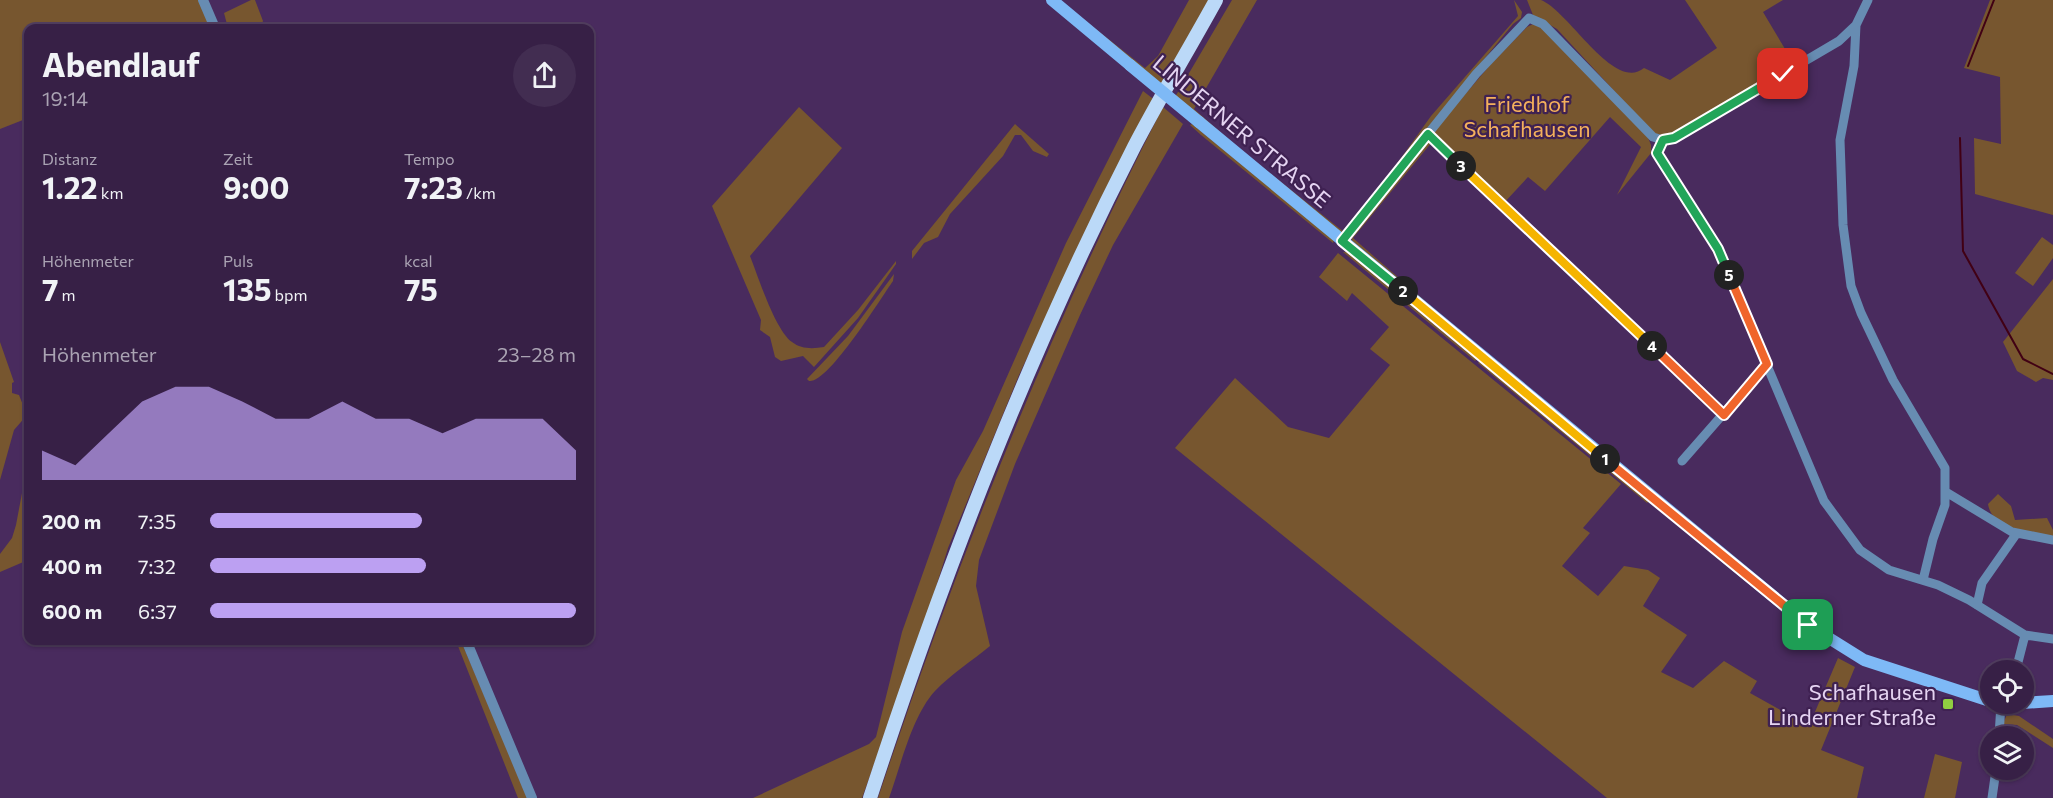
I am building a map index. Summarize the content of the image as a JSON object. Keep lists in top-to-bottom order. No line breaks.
{"streets":{"main road":["LINDERNER STRASSE"]},"parks":["Friedhof Schafhausen"],"places":{"transit":["Schafhausen Linderner Straße"]},"page":{"heading":["Abendlauf","19:14"],"stats":[["Distanz","1.22 km"],["Zeit","9:00"],["Tempo","7:23 /km"],["Höhenmeter","7 m"],["Puls","135 bpm"],["kcal","75"]],"pins":["3","5","2","4","1"],"chart":["Höhenmeter","23–28 m"],"list":[{"name":"200 m","note":"7:35"},{"name":"400 m","note":"7:32"},{"name":"600 m","note":"6:37"}]}}
